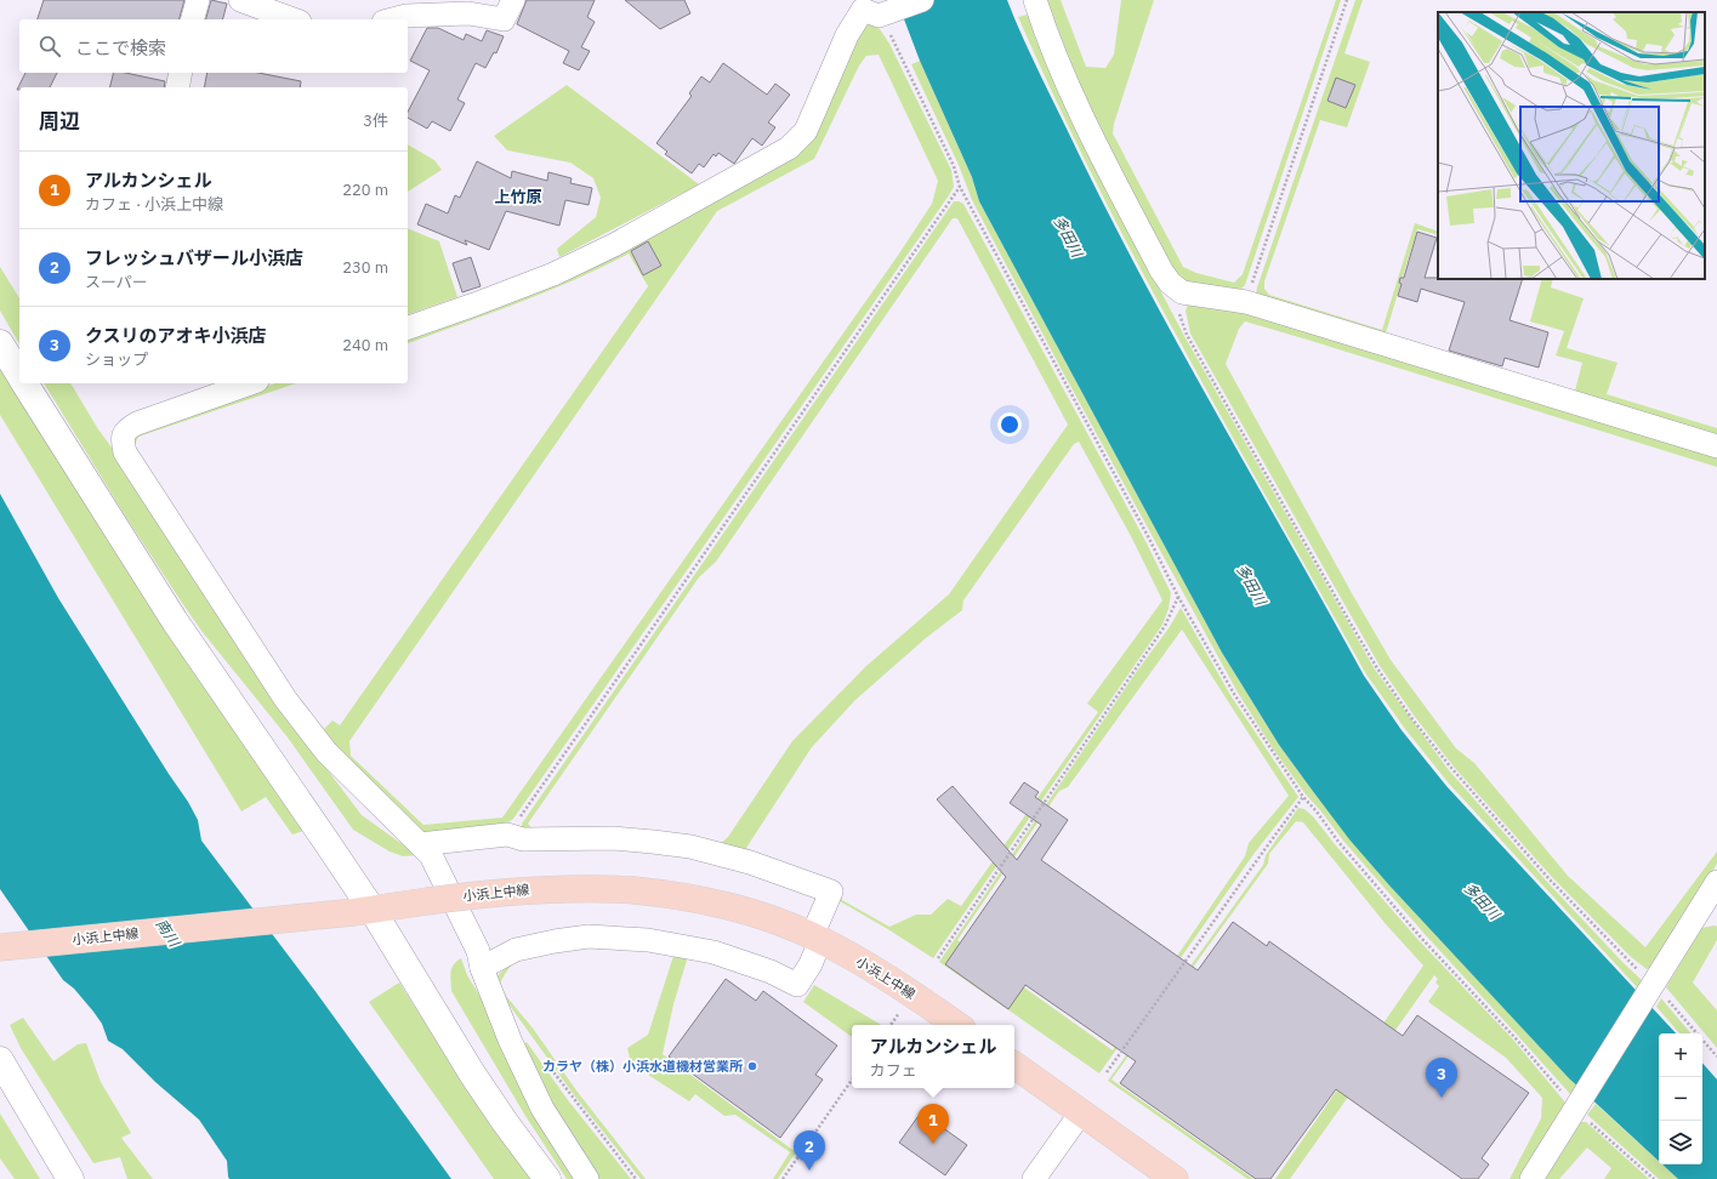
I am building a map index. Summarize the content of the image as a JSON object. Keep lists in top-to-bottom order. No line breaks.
{"streets":{"main road":["小浜上中線"]},"districts":["上竹原"],"water":["多田川","南川"],"places":["カラヤ（株）小浜水道機材営業所"],"page":{"search":"ここで検索","heading":["周辺","3件"],"list":[{"mark":"1","name":"アルカンシェル","note":"カフェ · 小浜上中線","value":"220 m"},{"mark":"2","name":"フレッシュバザール小浜店","note":"スーパー","value":"230 m"},{"mark":"3","name":"クスリのアオキ小浜店","note":"ショップ","value":"240 m"}],"popup":["アルカンシェル","カフェ"],"map_buttons":["+","−"],"pins":["3","1","2"]}}
